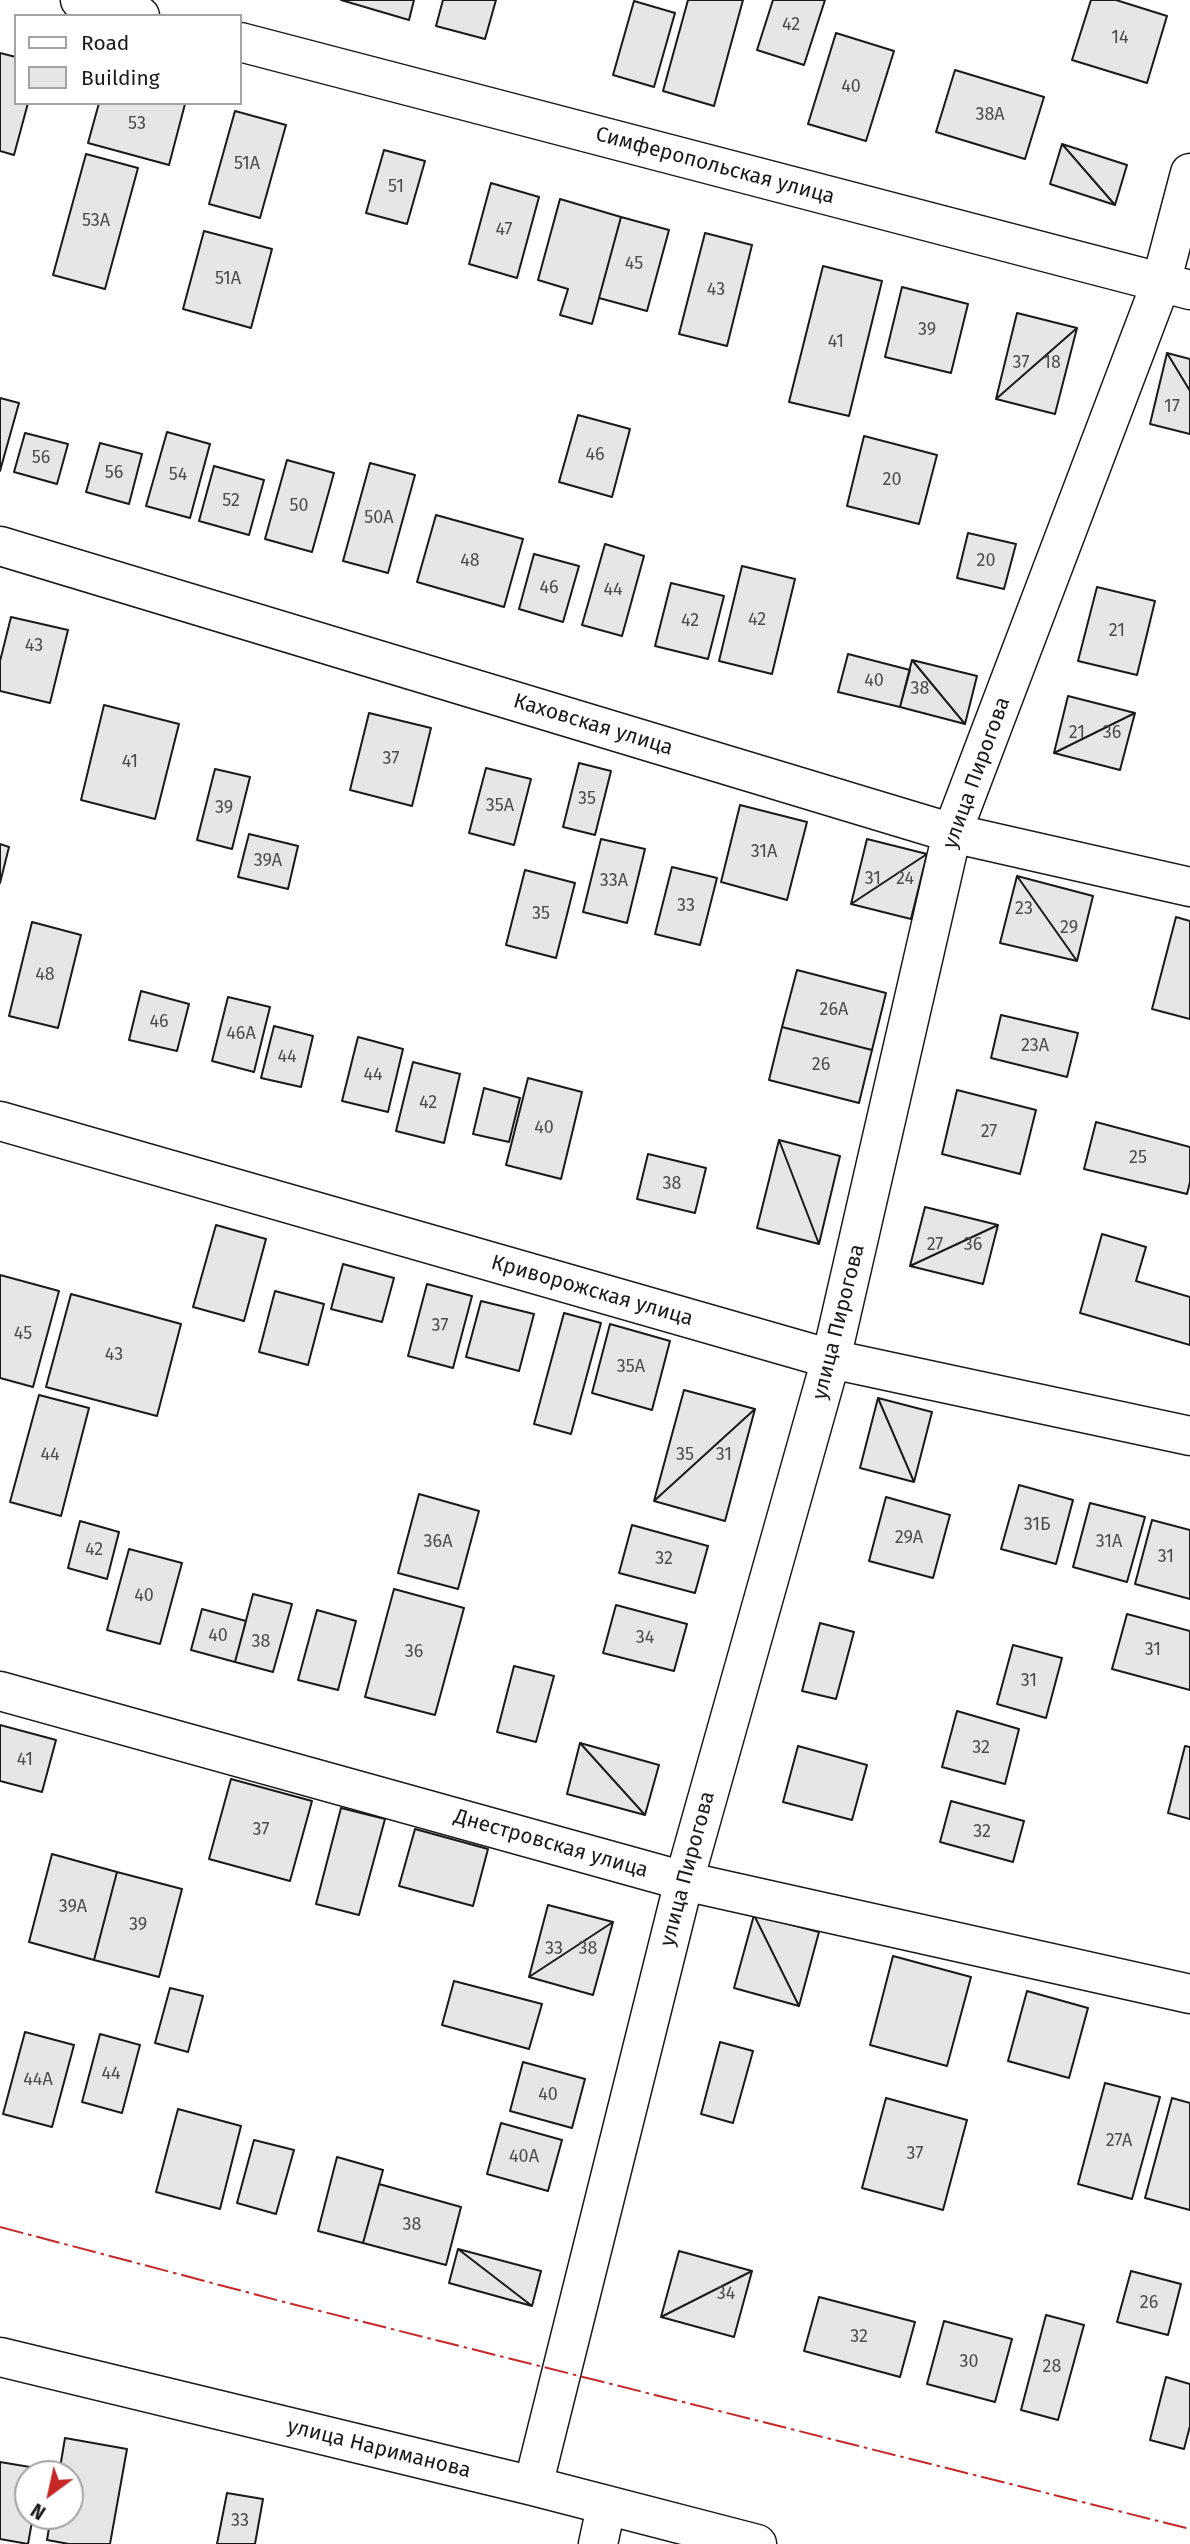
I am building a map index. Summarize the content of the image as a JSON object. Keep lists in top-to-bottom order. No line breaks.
{"streets":{"street":["Симферопольская улица","Каховская улица","улица Пирогова","Криворожская улица","Днестровская улица","улица Нариманова"]},"crossings":[["Симферопольская улица","улица Пирогова"],["Каховская улица","улица Пирогова"],["улица Пирогова","Криворожская улица"],["улица Пирогова","Днестровская улица"],["улица Пирогова","улица Нариманова"]],"house_numbers":["42","14","40","38А","53","51А","51","53А","47","45","51А","43","39","41","37","18","17","46","56","56","54","20","52","50","50А","48","20","46","44","42","42","21","43","40","38","21","36","37","41","35","35А","39","31А","39А","31","24","33А","33","23","35","29","48","26А","46","46А","23А","44","26","44","42","40","27","25","38","27","36","37","45","43","35А","44","35","31","31Б","29А","36А","31А","42","31","32","40","40","34","38","31","36","31","32","41","37","32","39А","39","33","38","44","44А","40","27А","37","40А","38","34","26","32","30","28","33"],"legend":["Road","Building"],"north":"bottom left"}
